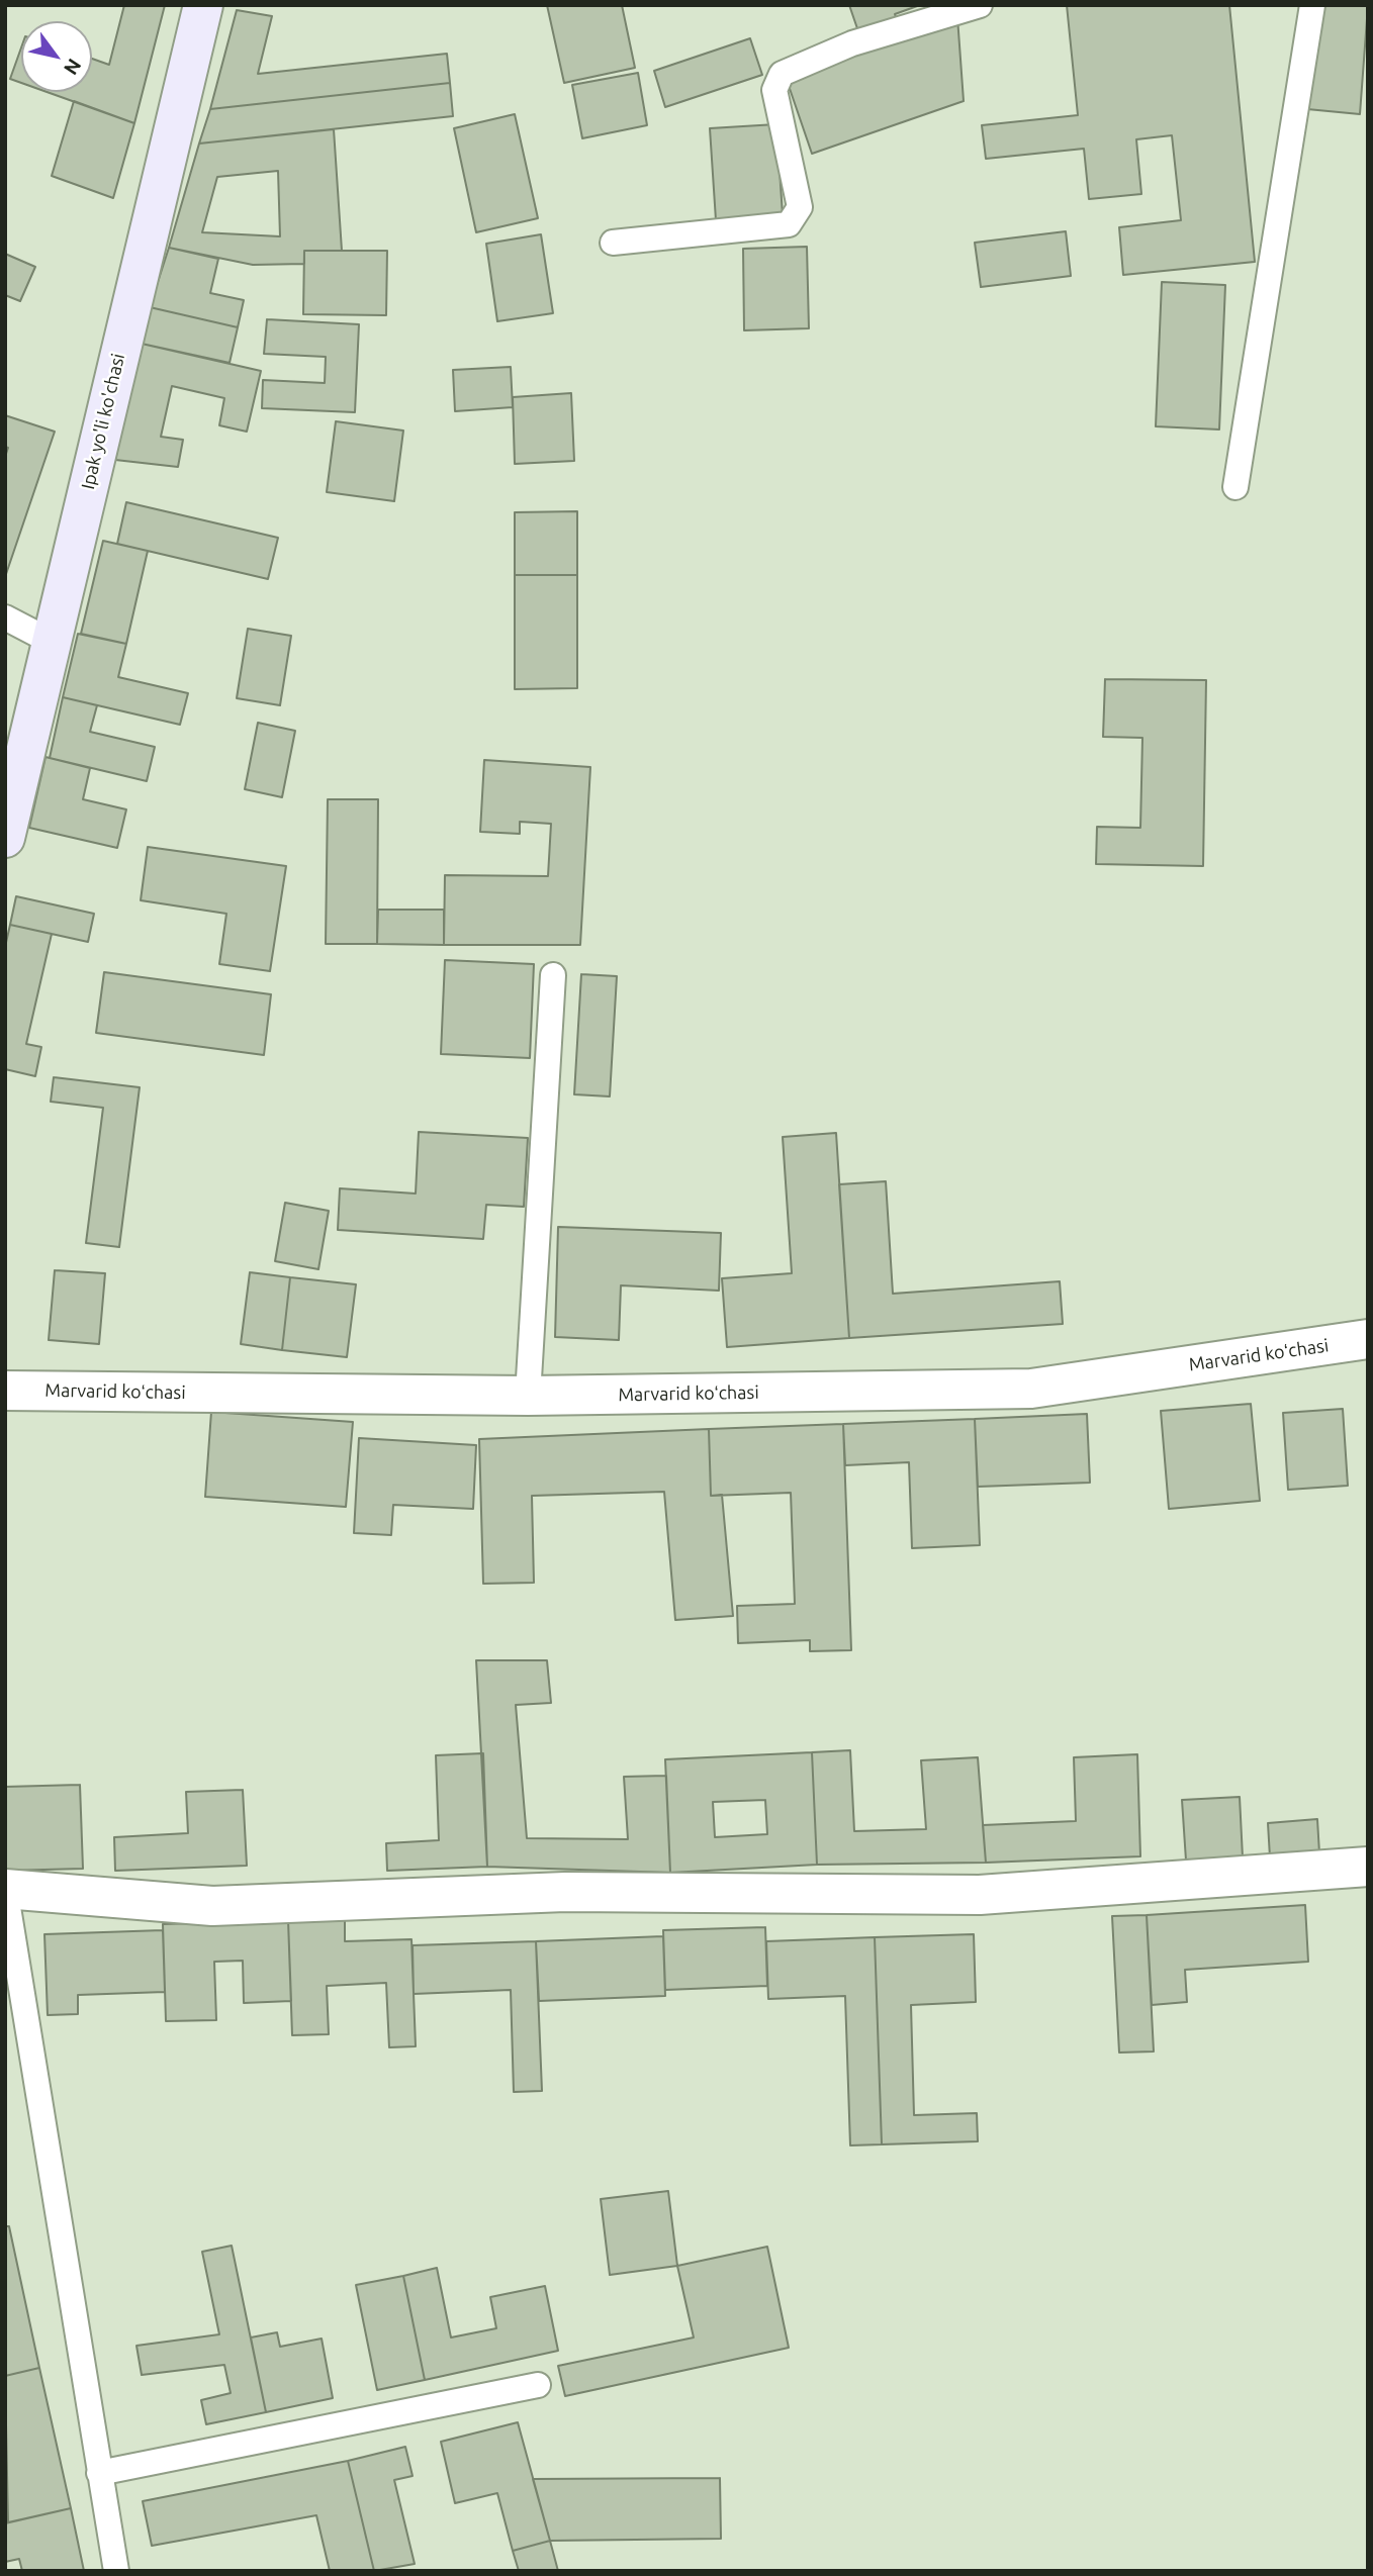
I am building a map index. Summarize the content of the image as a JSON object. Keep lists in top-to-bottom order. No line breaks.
{"streets":{"main road":["Ipak yo'li ko'chasi"],"street":["Marvarid koʻchasi"]},"north":"bottom right"}
